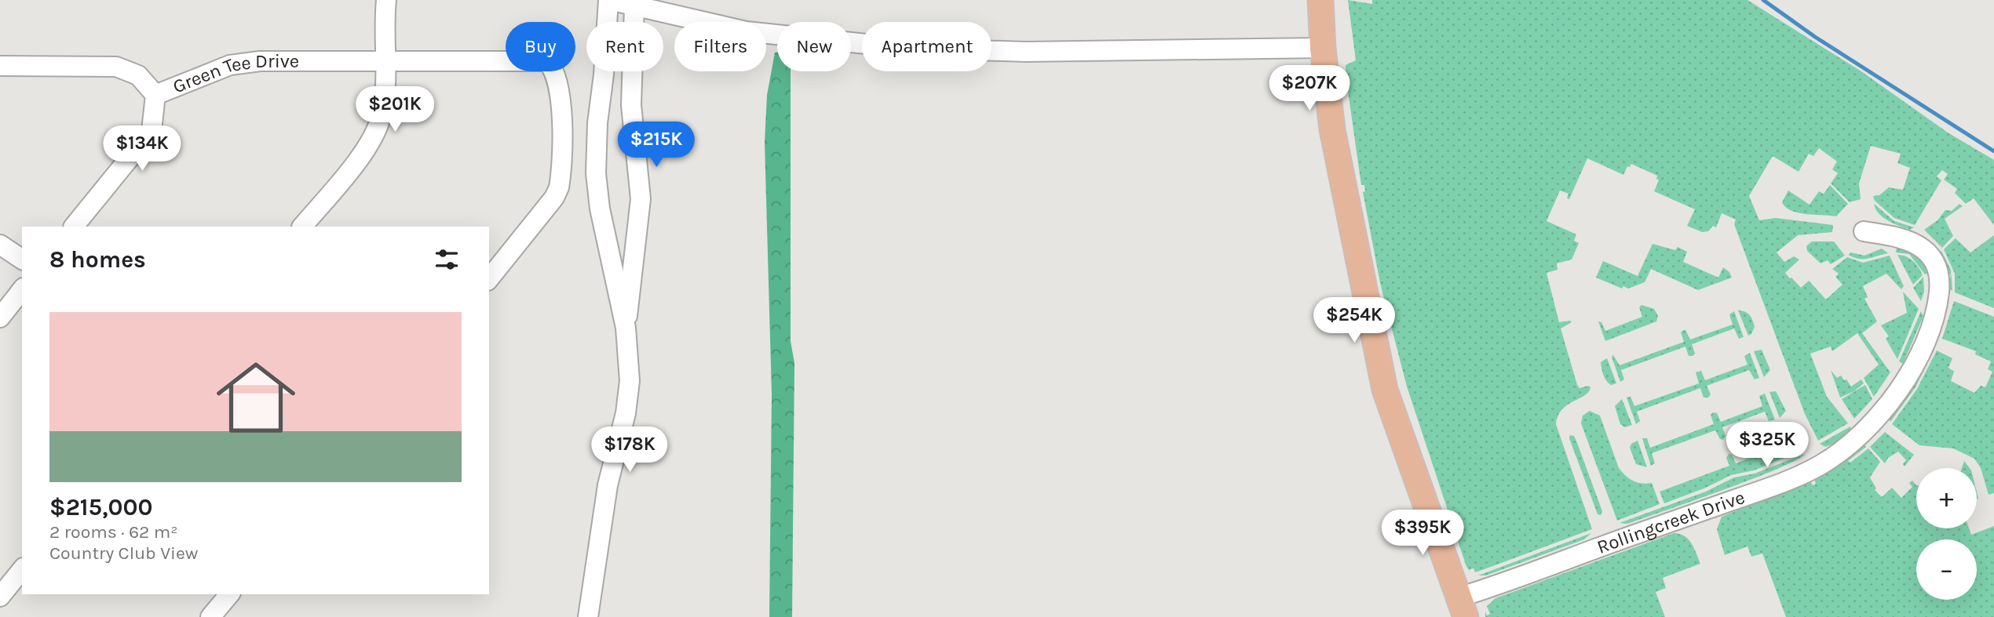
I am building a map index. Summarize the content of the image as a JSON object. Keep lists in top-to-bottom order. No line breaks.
{"streets":{"street":["Green Tee Drive","Rollingcreek Drive"]},"page":{"chip":["Buy","Rent","Filters","New","Apartment"],"price":["$207K","$201K","$215K","$134K","$254K","$325K","$178K","$395K"],"heading":"8 homes","list":[{"name":"$215,000","note":"2 rooms · 62 m² · Country Club View"}],"map_buttons":["+","−"]}}
